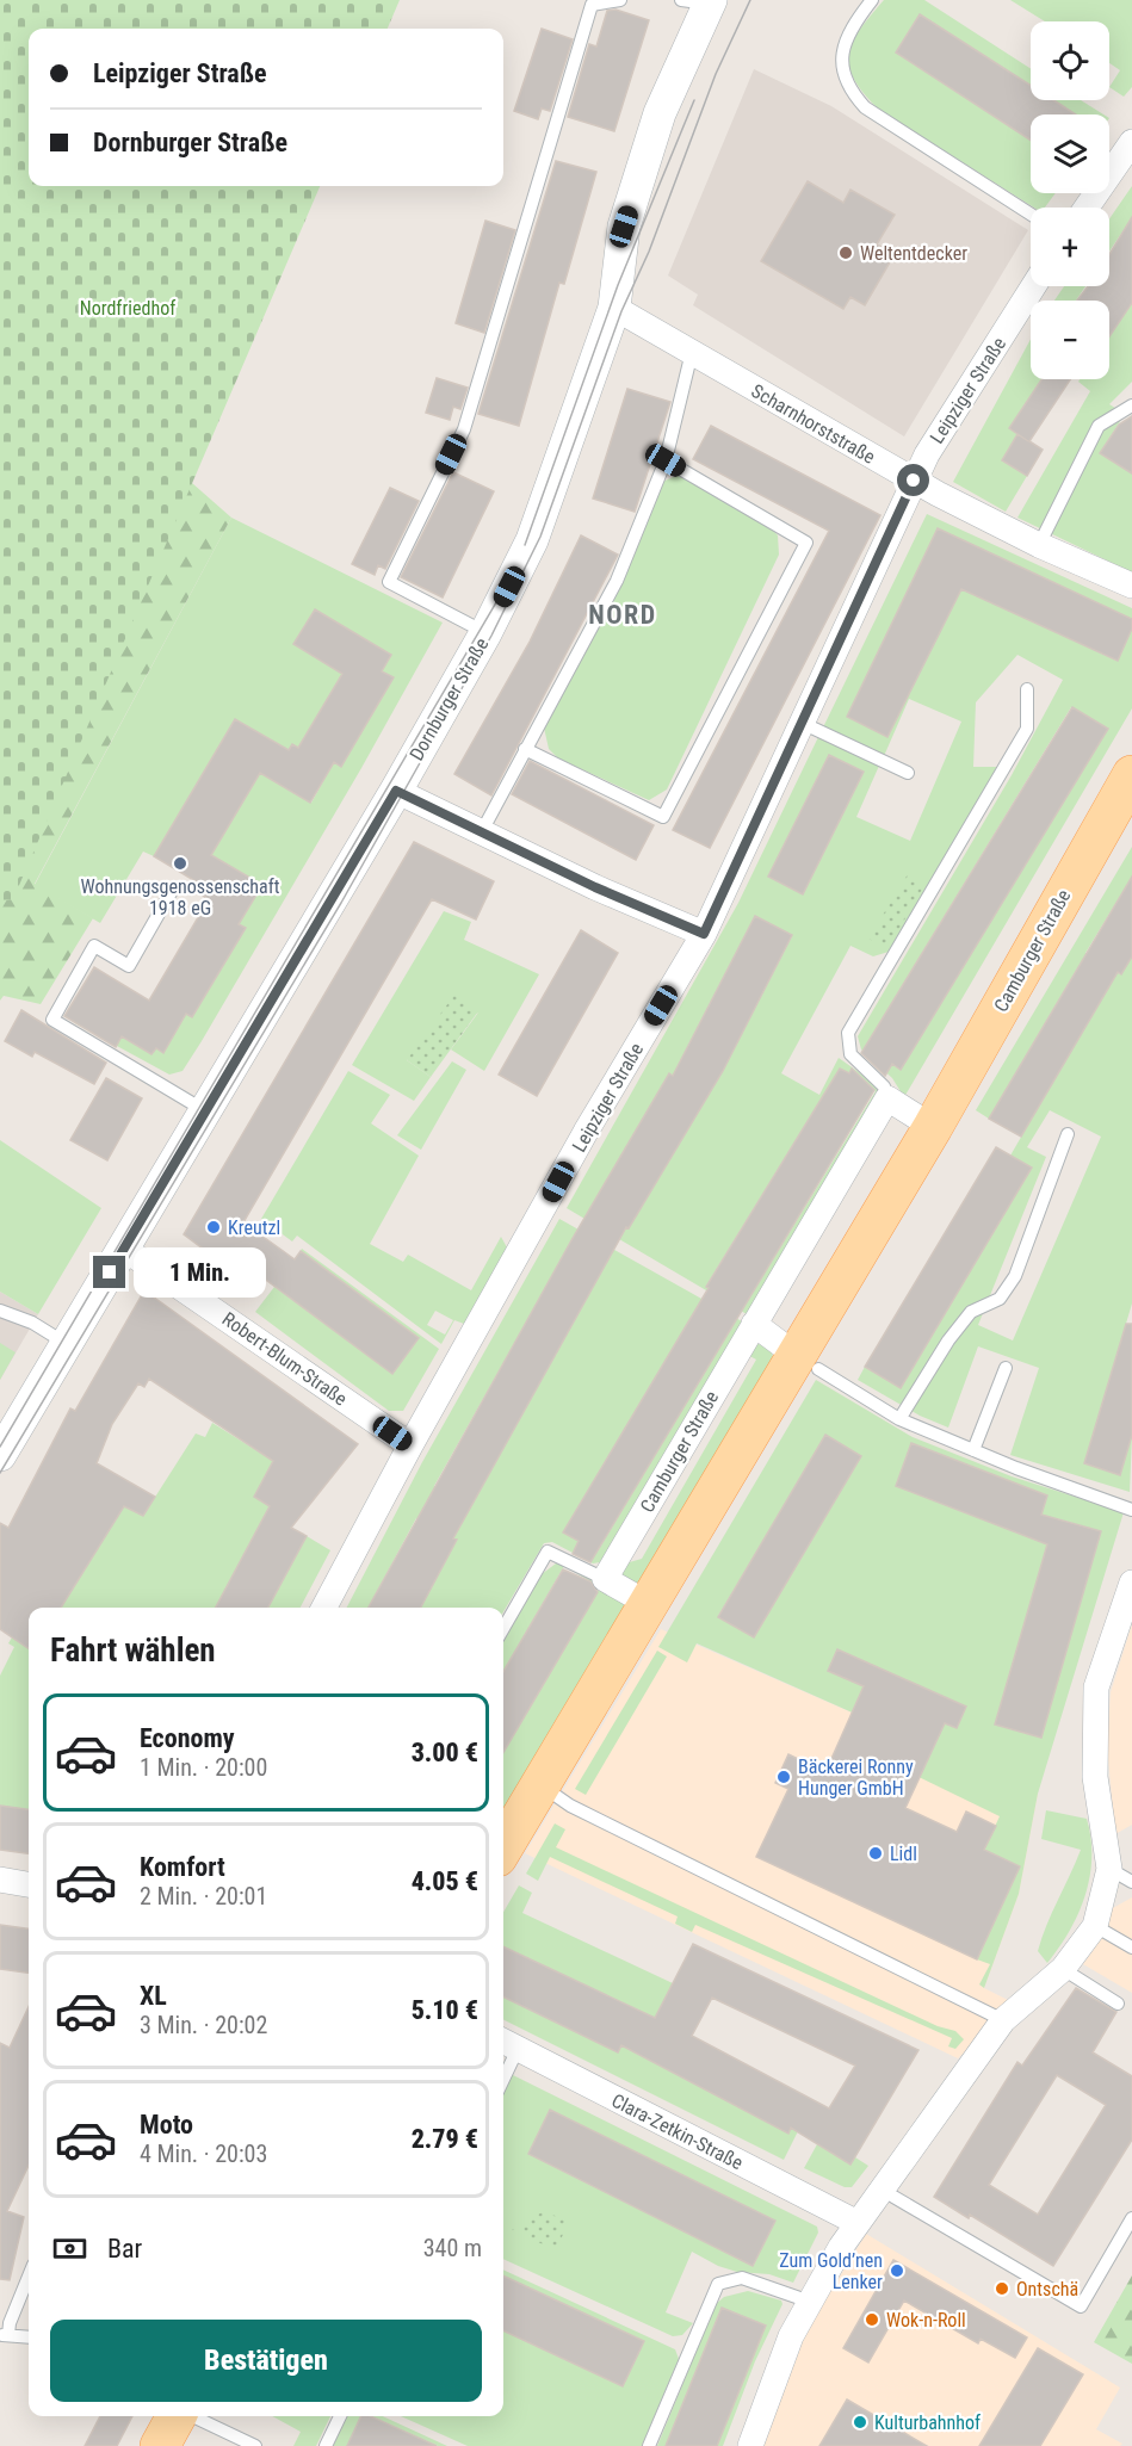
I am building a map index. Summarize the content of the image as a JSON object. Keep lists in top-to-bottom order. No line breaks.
{"streets":{"main road":["Camburger Straße"],"street":["Leipziger Straße","Scharnhorststraße","Dornburger Straße","Robert-Blum-Straße","Clara-Zetkin-Straße"]},"crossings":[["Leipziger Straße","Scharnhorststraße"],["Leipziger Straße","Robert-Blum-Straße"],["Scharnhorststraße","Dornburger Straße"],["Dornburger Straße","Robert-Blum-Straße"]],"districts":["NORD"],"parks":["Nordfriedhof"],"places":["Weltentdecker","Wohnungsgenossenschaft 1918 eG","Kreutzl","Bäckerei Ronny Hunger GmbH","Lidl","Zum Gold’nen Lenker","Ontschä","Wok-n-Roll","Kulturbahnhof"],"page":{"map_buttons":["+","−"],"banner":["Leipziger Straße","Dornburger Straße"],"bubble":"1 Min.","heading":"Fahrt wählen","list":[{"name":"Economy","note":"1 Min. · 20:00","value":"3.00 €"},{"name":"Komfort","note":"2 Min. · 20:01","value":"4.05 €"},{"name":"XL","note":"3 Min. · 20:02","value":"5.10 €"},{"name":"Moto","note":"4 Min. · 20:03","value":"2.79 €"}],"pay":["Bar","340 m"],"buttons":"Bestätigen"}}
